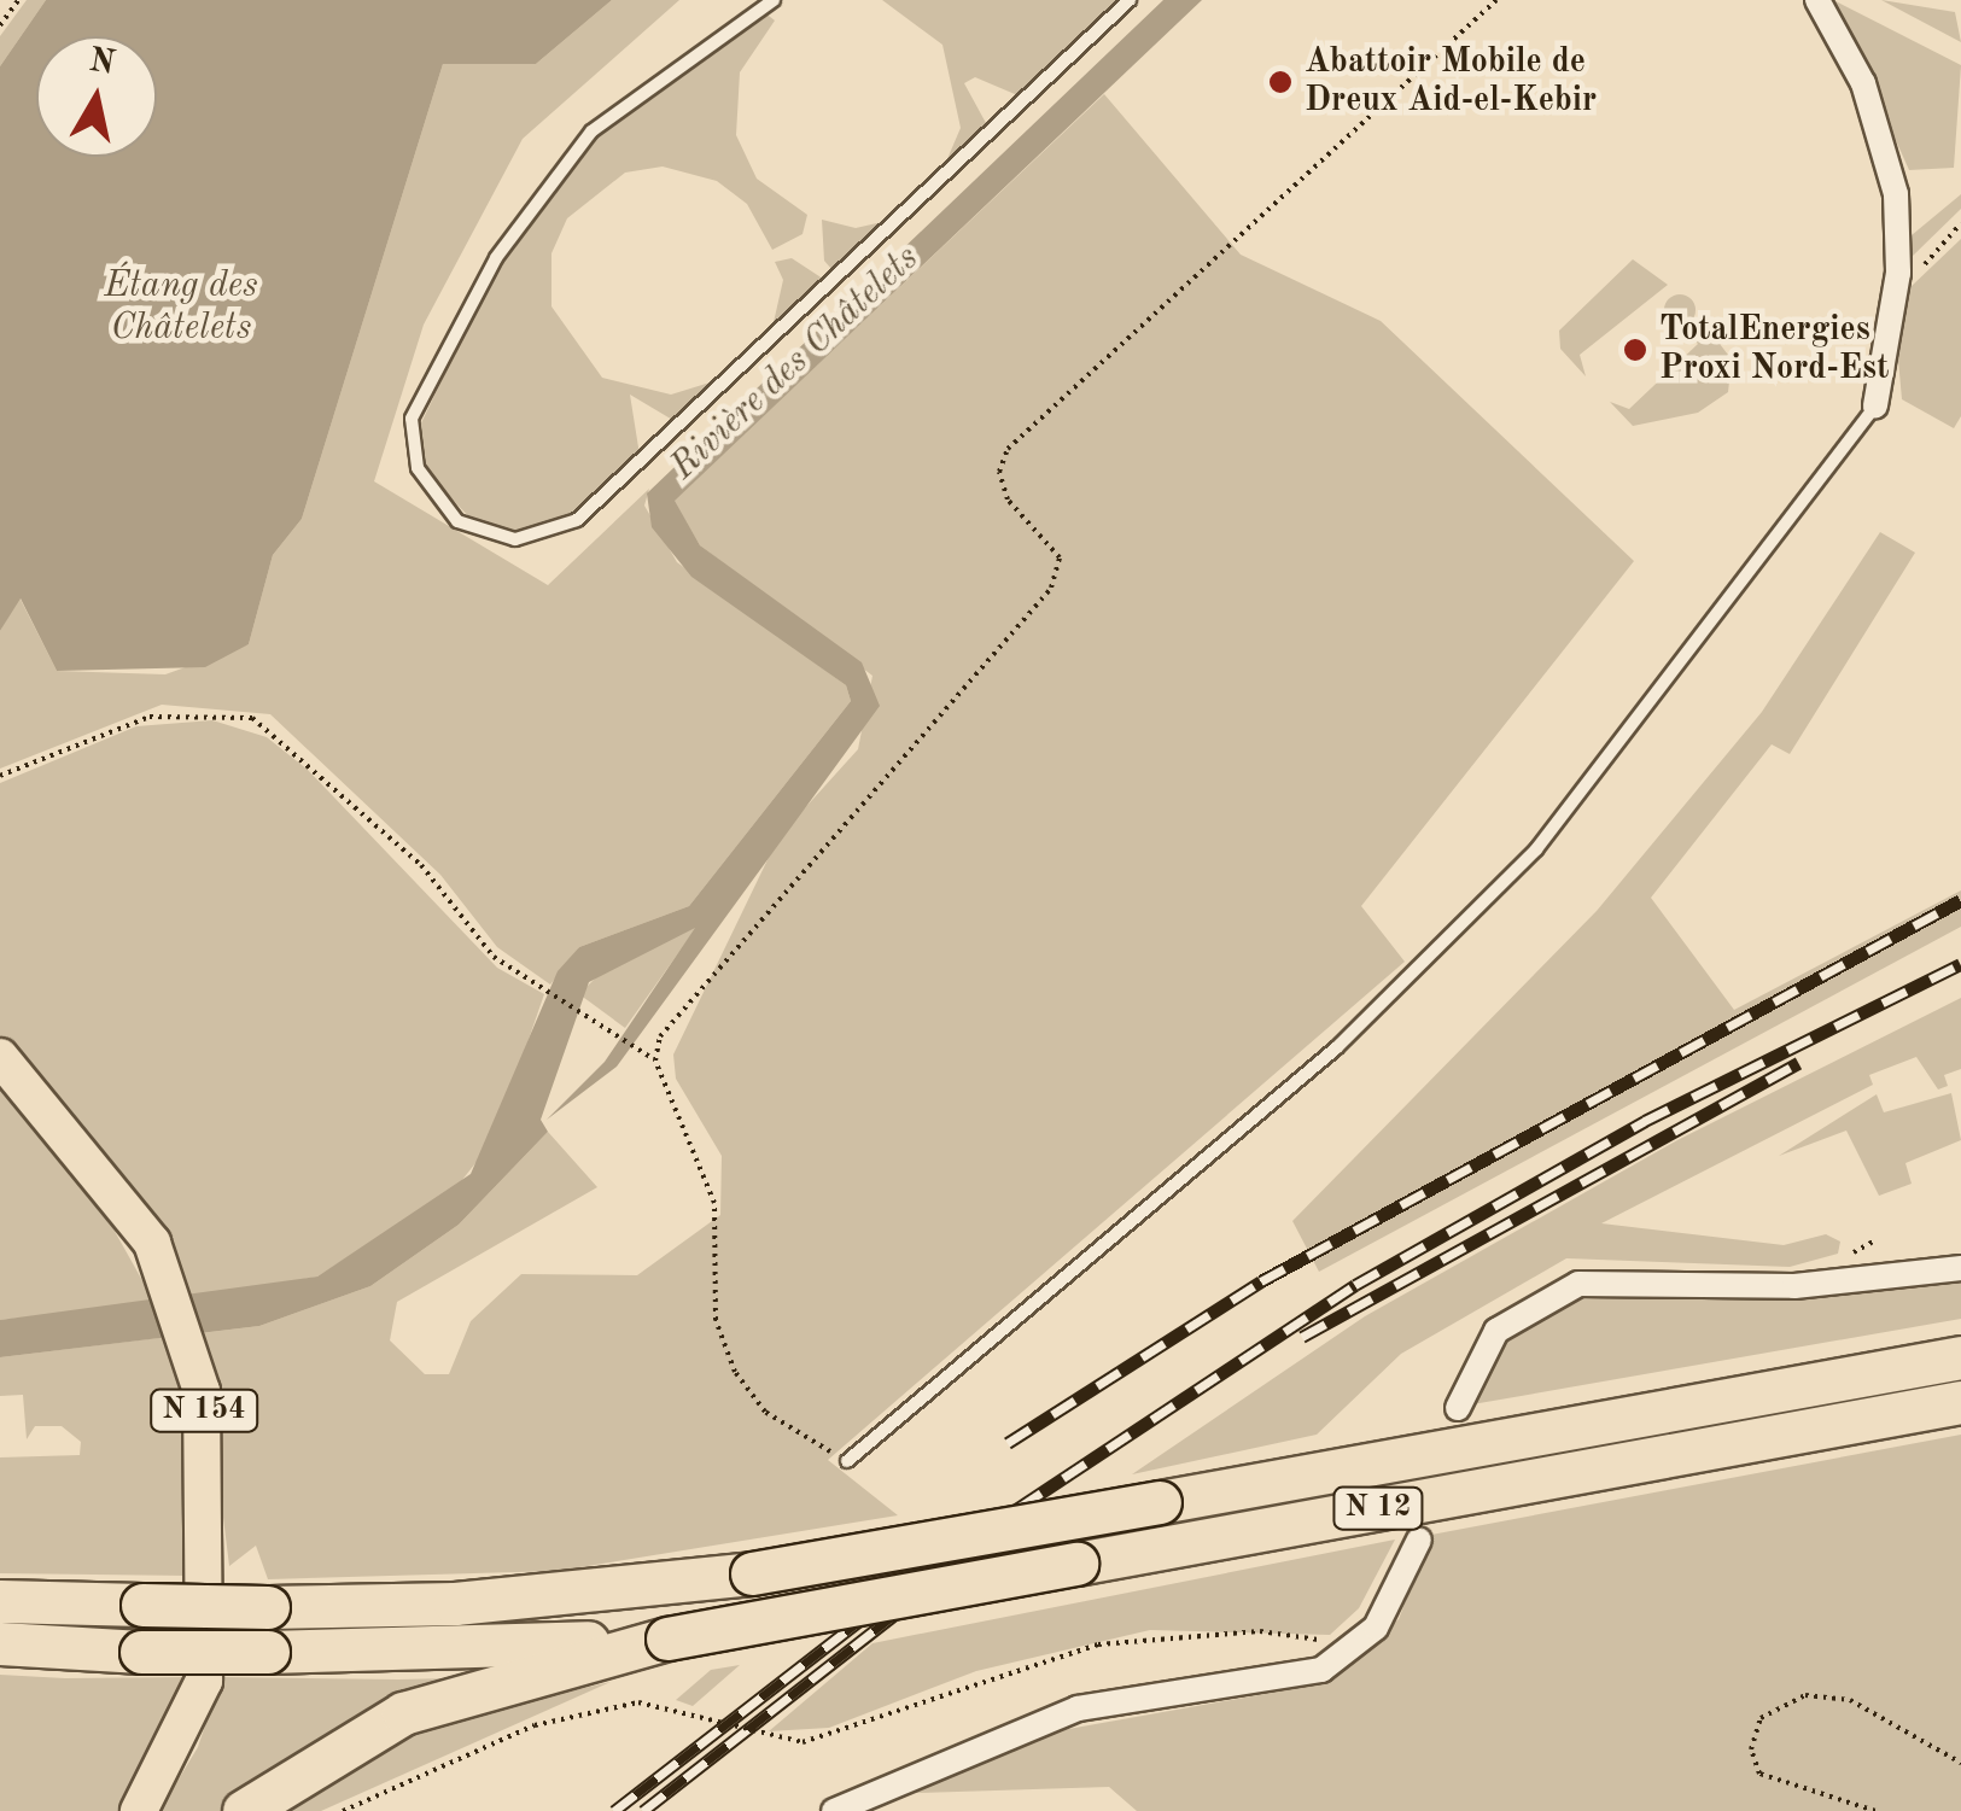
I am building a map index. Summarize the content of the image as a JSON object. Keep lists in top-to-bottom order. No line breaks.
{"streets":{"highway":["N 12"],"main road":["N 154"]},"water":["Étang des Châtelets","Rivière des Châtelets"],"places":["Abattoir Mobile de Dreux Aid-el-Kebir","TotalEnergies Proxi Nord-Est"],"north":"top"}
